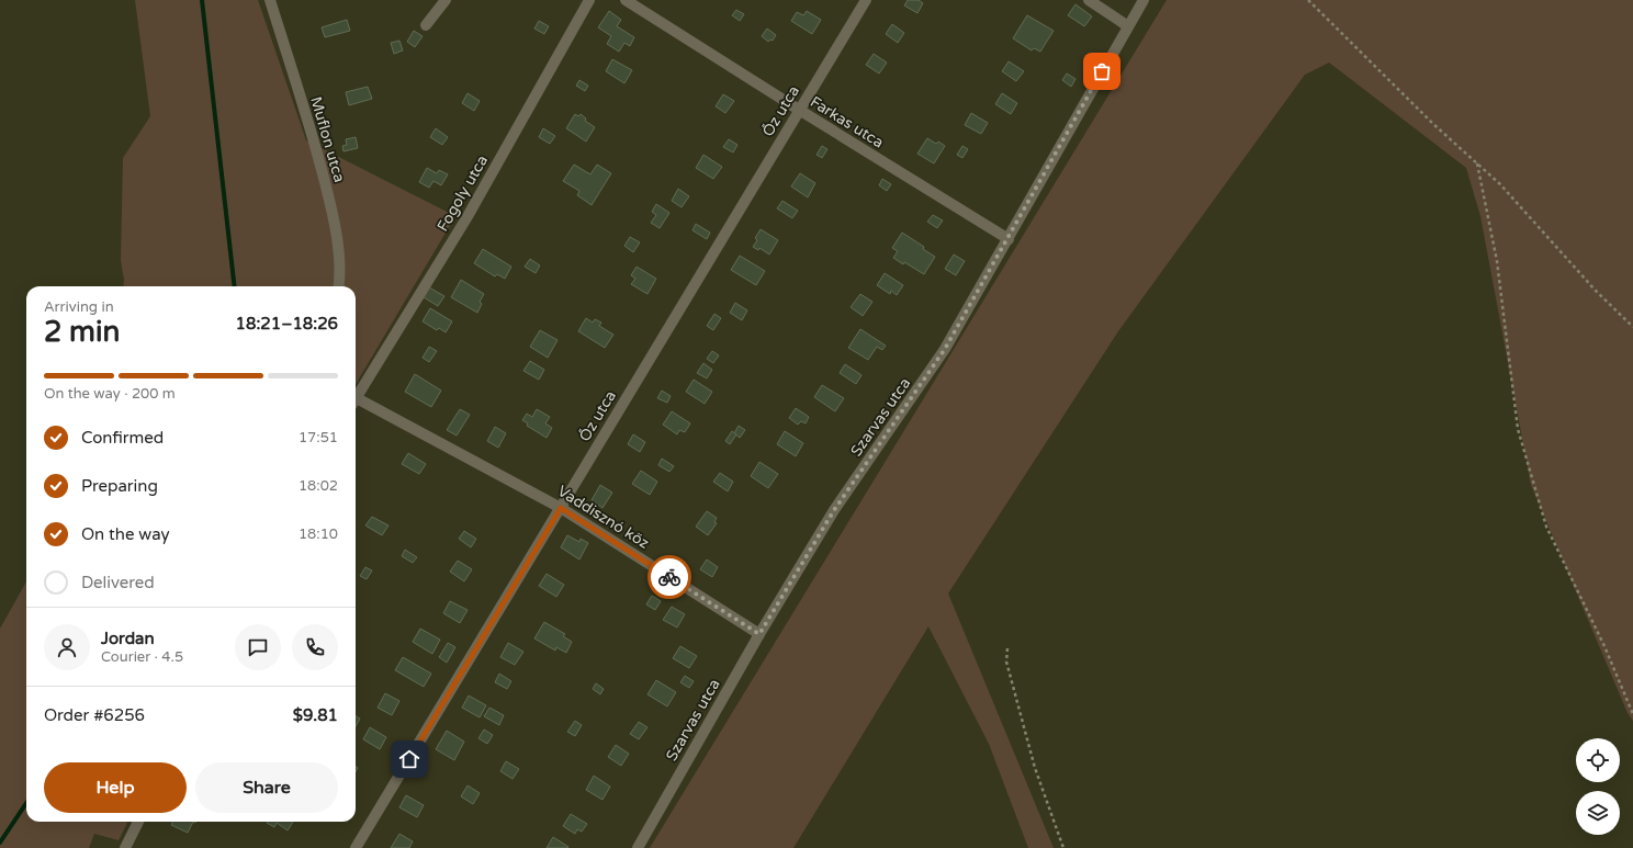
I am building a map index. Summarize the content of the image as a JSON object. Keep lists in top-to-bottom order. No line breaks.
{"streets":{"street":["Őz utca","Farkas utca","Muflon utca","Fogoly utca","Szarvas utca","Vaddisznó köz"]},"crossings":[["Őz utca","Farkas utca"],["Őz utca","Vaddisznó köz"],["Farkas utca","Szarvas utca"],["Szarvas utca","Vaddisznó köz"]],"page":{"heading":["2 min","Arriving in","18:21–18:26"],"panel":["Jordan","Courier · 4.5","Order #6256","$9.81"],"bar":"On the way · 200 m","list":[["Confirmed","17:51"],["Preparing","18:02"],["On the way","18:10"],"Delivered"],"buttons":["Help","Share"]}}
